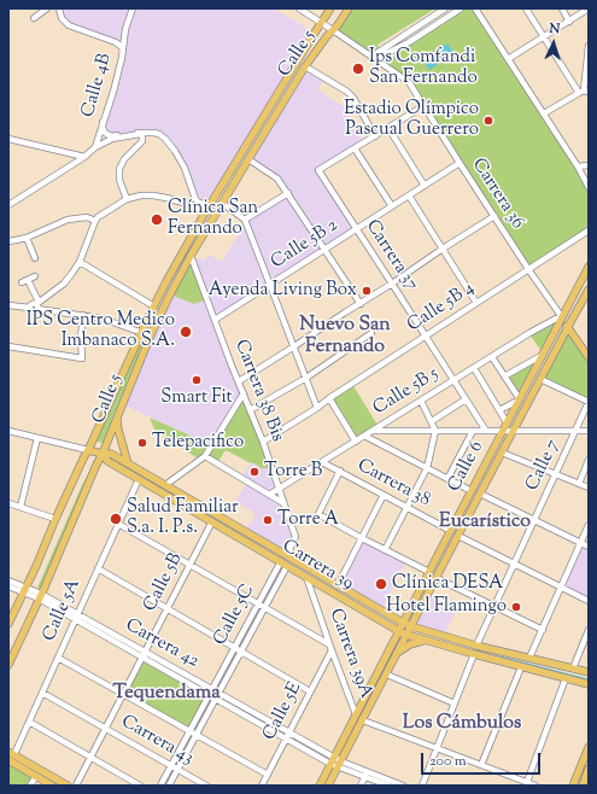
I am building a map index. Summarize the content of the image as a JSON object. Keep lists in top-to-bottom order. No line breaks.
{"streets":{"main road":["Calle 5","Carrera 36","Calle 6","Carrera 39"],"street":["Calle 4B","Calle 5B 2","Carrera 37","Calle 5B 4","Carrera 38 Bis","Calle 5B 5","Calle 7","Carrera 38","Calle 5B","Calle 5A","Calle 5C","Carrera 42","Carrera 39A","Calle 5E","Carrera 43"]},"crossings":[["Calle 5","Carrera 36"],["Calle 5","Carrera 38 Bis"],["Calle 5","Carrera 39"],["Calle 5","Carrera 42"],["Carrera 36","Calle 5B 2"],["Carrera 36","Calle 5B 4"],["Carrera 36","Calle 5B 5"],["Carrera 36","Calle 6"],["Calle 5B 2","Carrera 37"],["Calle 5B 2","Carrera 38 Bis"],["Carrera 37","Calle 5B 4"],["Carrera 37","Calle 5B 5"],["Calle 5B 4","Carrera 38 Bis"],["Carrera 38 Bis","Calle 5B 5"],["Carrera 38 Bis","Carrera 39"],["Calle 5B 5","Calle 6"],["Calle 5B 5","Carrera 38"],["Calle 7","Carrera 39"],["Calle 6","Carrera 38"],["Calle 6","Carrera 39"],["Calle 6","Carrera 42"],["Calle 6","Carrera 39A"],["Carrera 39","Calle 5B"],["Carrera 39","Calle 5A"],["Carrera 39","Calle 5C"],["Carrera 39","Carrera 39A"],["Calle 5B","Carrera 42"],["Calle 5B","Carrera 43"],["Calle 5A","Carrera 42"],["Calle 5A","Carrera 43"],["Calle 5C","Carrera 42"],["Calle 5C","Carrera 43"],["Carrera 42","Calle 5E"],["Carrera 39A","Calle 5E"]],"districts":["Nuevo San Fernando","Eucarístico","Tequendama","Los Cámbulos"],"places":["Ips Comfandi San Fernando","Estadio Olímpico Pascual Guerrero","Clínica San Fernando","Ayenda Living Box","IPS Centro Medico Imbanaco S.A.","Smart Fit","Telepacifico","Torre B","Salud Familiar S.a. I. P.s.","Torre A","Clínica DESA","Hotel Flamingo"],"scale_bar":"200 m","north":"top"}
